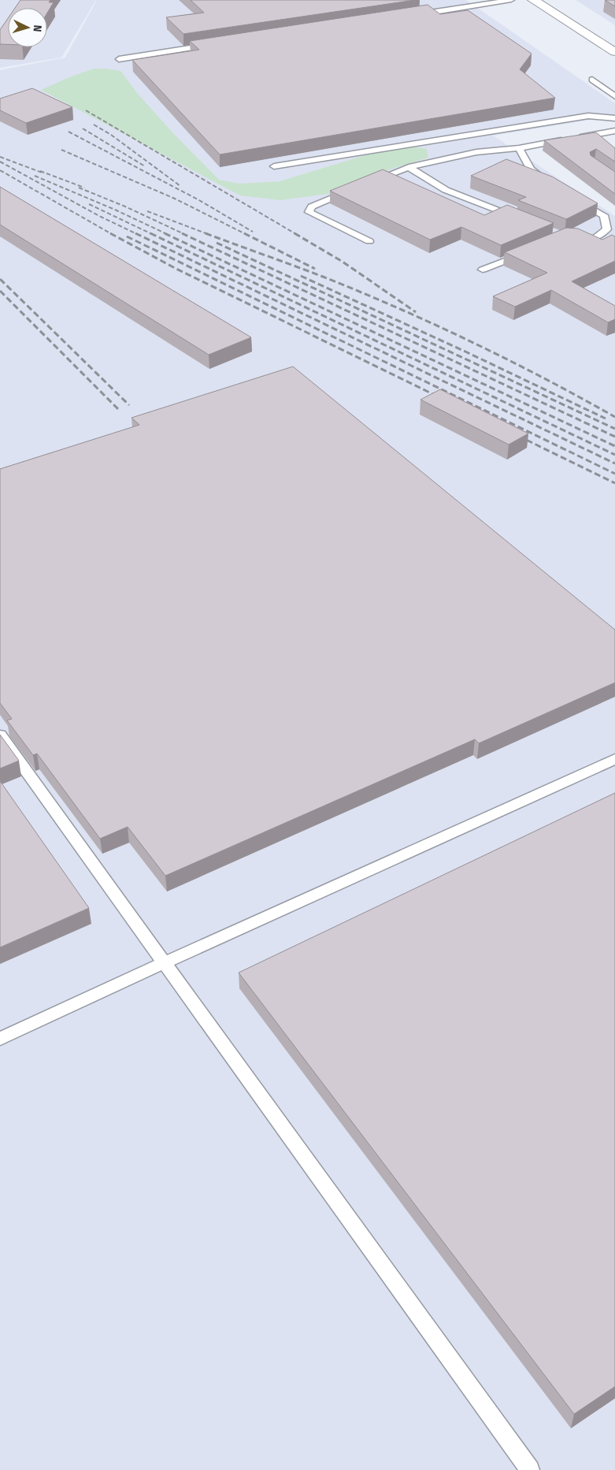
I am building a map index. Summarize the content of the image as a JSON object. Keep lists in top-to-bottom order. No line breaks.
{"north":"right"}
